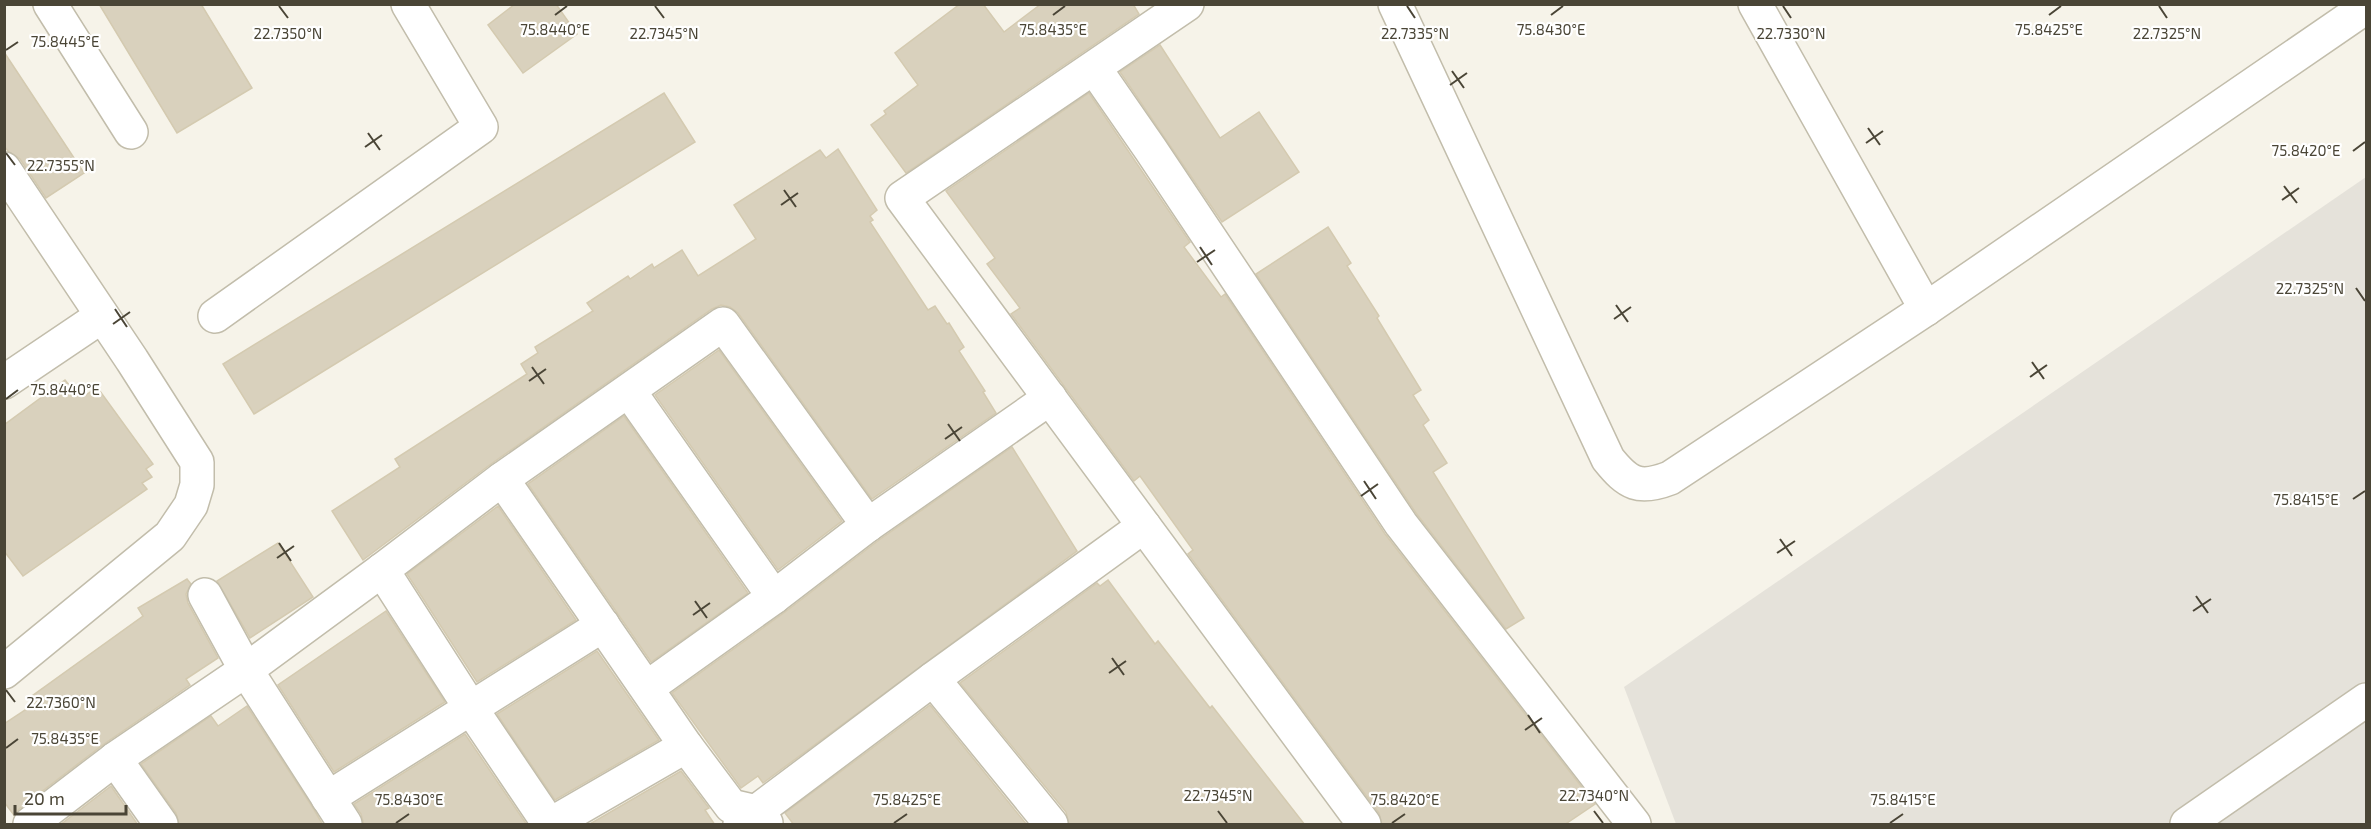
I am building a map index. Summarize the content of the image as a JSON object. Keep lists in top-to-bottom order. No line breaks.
{"scale_bar":"20 m","coordinates":["75.8440°E","75.8435°E","75.8430°E","75.8425°E","22.7325°N","22.7350°N","22.7345°N","22.7335°N","22.7330°N","75.8445°E","75.8420°E","22.7355°N","75.8415°E","22.7360°N","22.7340°N"]}
